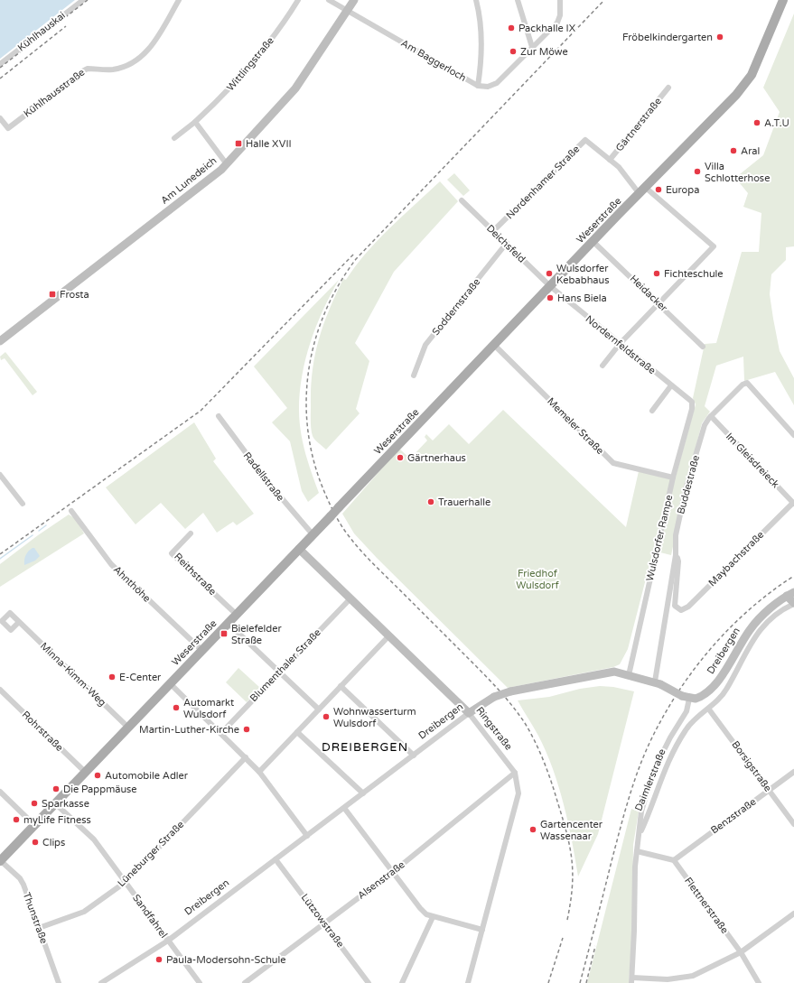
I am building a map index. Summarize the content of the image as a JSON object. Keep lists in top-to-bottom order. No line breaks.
{"streets":{"main road":["Weserstraße"],"street":["Kühlhauskai","Am Baggerloch","Wittlingstraße","Kühlhausstraße","Gärtnerstraße","Am Lunedeich","Nordenhamer Straße","Deichsfeld","Heidacker","Soddernstraße","Nordernfeldstraße","Memeler Straße","Im Gleisdreieck","Radellstraße","Buddestraße","Wulsdorfer Rampe","Maybachstraße","Reithstraße","Ahnthöhe","Dreibergen","Blumenthaler Straße","Minna-Kimm-Weg","Ringstraße","Rohrstraße","Borsigstraße","Daimlerstraße","Benzstraße","Lüneburger Straße","Alsenstraße","Flettnerstraße","Sandfahrel","Thunstraße","Lützowstraße"]},"crossings":[["Am Baggerloch","Am Lunedeich"],["Gärtnerstraße","Nordenhamer Straße"],["Gärtnerstraße","Weserstraße"],["Gärtnerstraße","Heidacker"],["Nordenhamer Straße","Deichsfeld"],["Weserstraße","Deichsfeld"],["Weserstraße","Heidacker"],["Weserstraße","Nordernfeldstraße"],["Weserstraße","Memeler Straße"],["Weserstraße","Radellstraße"],["Weserstraße","Reithstraße"],["Weserstraße","Ahnthöhe"],["Weserstraße","Minna-Kimm-Weg"],["Weserstraße","Ringstraße"],["Weserstraße","Rohrstraße"],["Weserstraße","Sandfahrel"],["Weserstraße","Thunstraße"],["Deichsfeld","Soddernstraße"],["Deichsfeld","Nordernfeldstraße"],["Nordernfeldstraße","Wulsdorfer Rampe"],["Memeler Straße","Wulsdorfer Rampe"],["Im Gleisdreieck","Buddestraße"],["Im Gleisdreieck","Maybachstraße"],["Buddestraße","Maybachstraße"],["Buddestraße","Dreibergen"],["Wulsdorfer Rampe","Dreibergen"],["Dreibergen","Ringstraße"],["Dreibergen","Daimlerstraße"],["Dreibergen","Sandfahrel"],["Dreibergen","Lützowstraße"],["Blumenthaler Straße","Ringstraße"],["Ringstraße","Alsenstraße"],["Borsigstraße","Daimlerstraße"],["Borsigstraße","Benzstraße"],["Benzstraße","Flettnerstraße"],["Lüneburger Straße","Sandfahrel"],["Lüneburger Straße","Thunstraße"],["Alsenstraße","Lützowstraße"]],"districts":["DREIBERGEN"],"parks":["Friedhof Wulsdorf"],"places":{"other":["Packhalle IX","Fröbelkindergarten","Zur Möwe","A.T.U","Aral","Villa Schlotterhose","Europa","Wulsdorfer Kebabhaus","Fichteschule","Hans Biela","Gärtnerhaus","Trauerhalle","E-Center","Automarkt Wulsdorf","Wohnwasserturm Wulsdorf","Martin-Luther-Kirche","Automobile Adler","Die Pappmäuse","Sparkasse","myLife Fitness","Gartencenter Wassenaar","Clips","Paula-Modersohn-Schule"],"transit":["Halle XVII","Frosta","Bielefelder Straße"]}}
